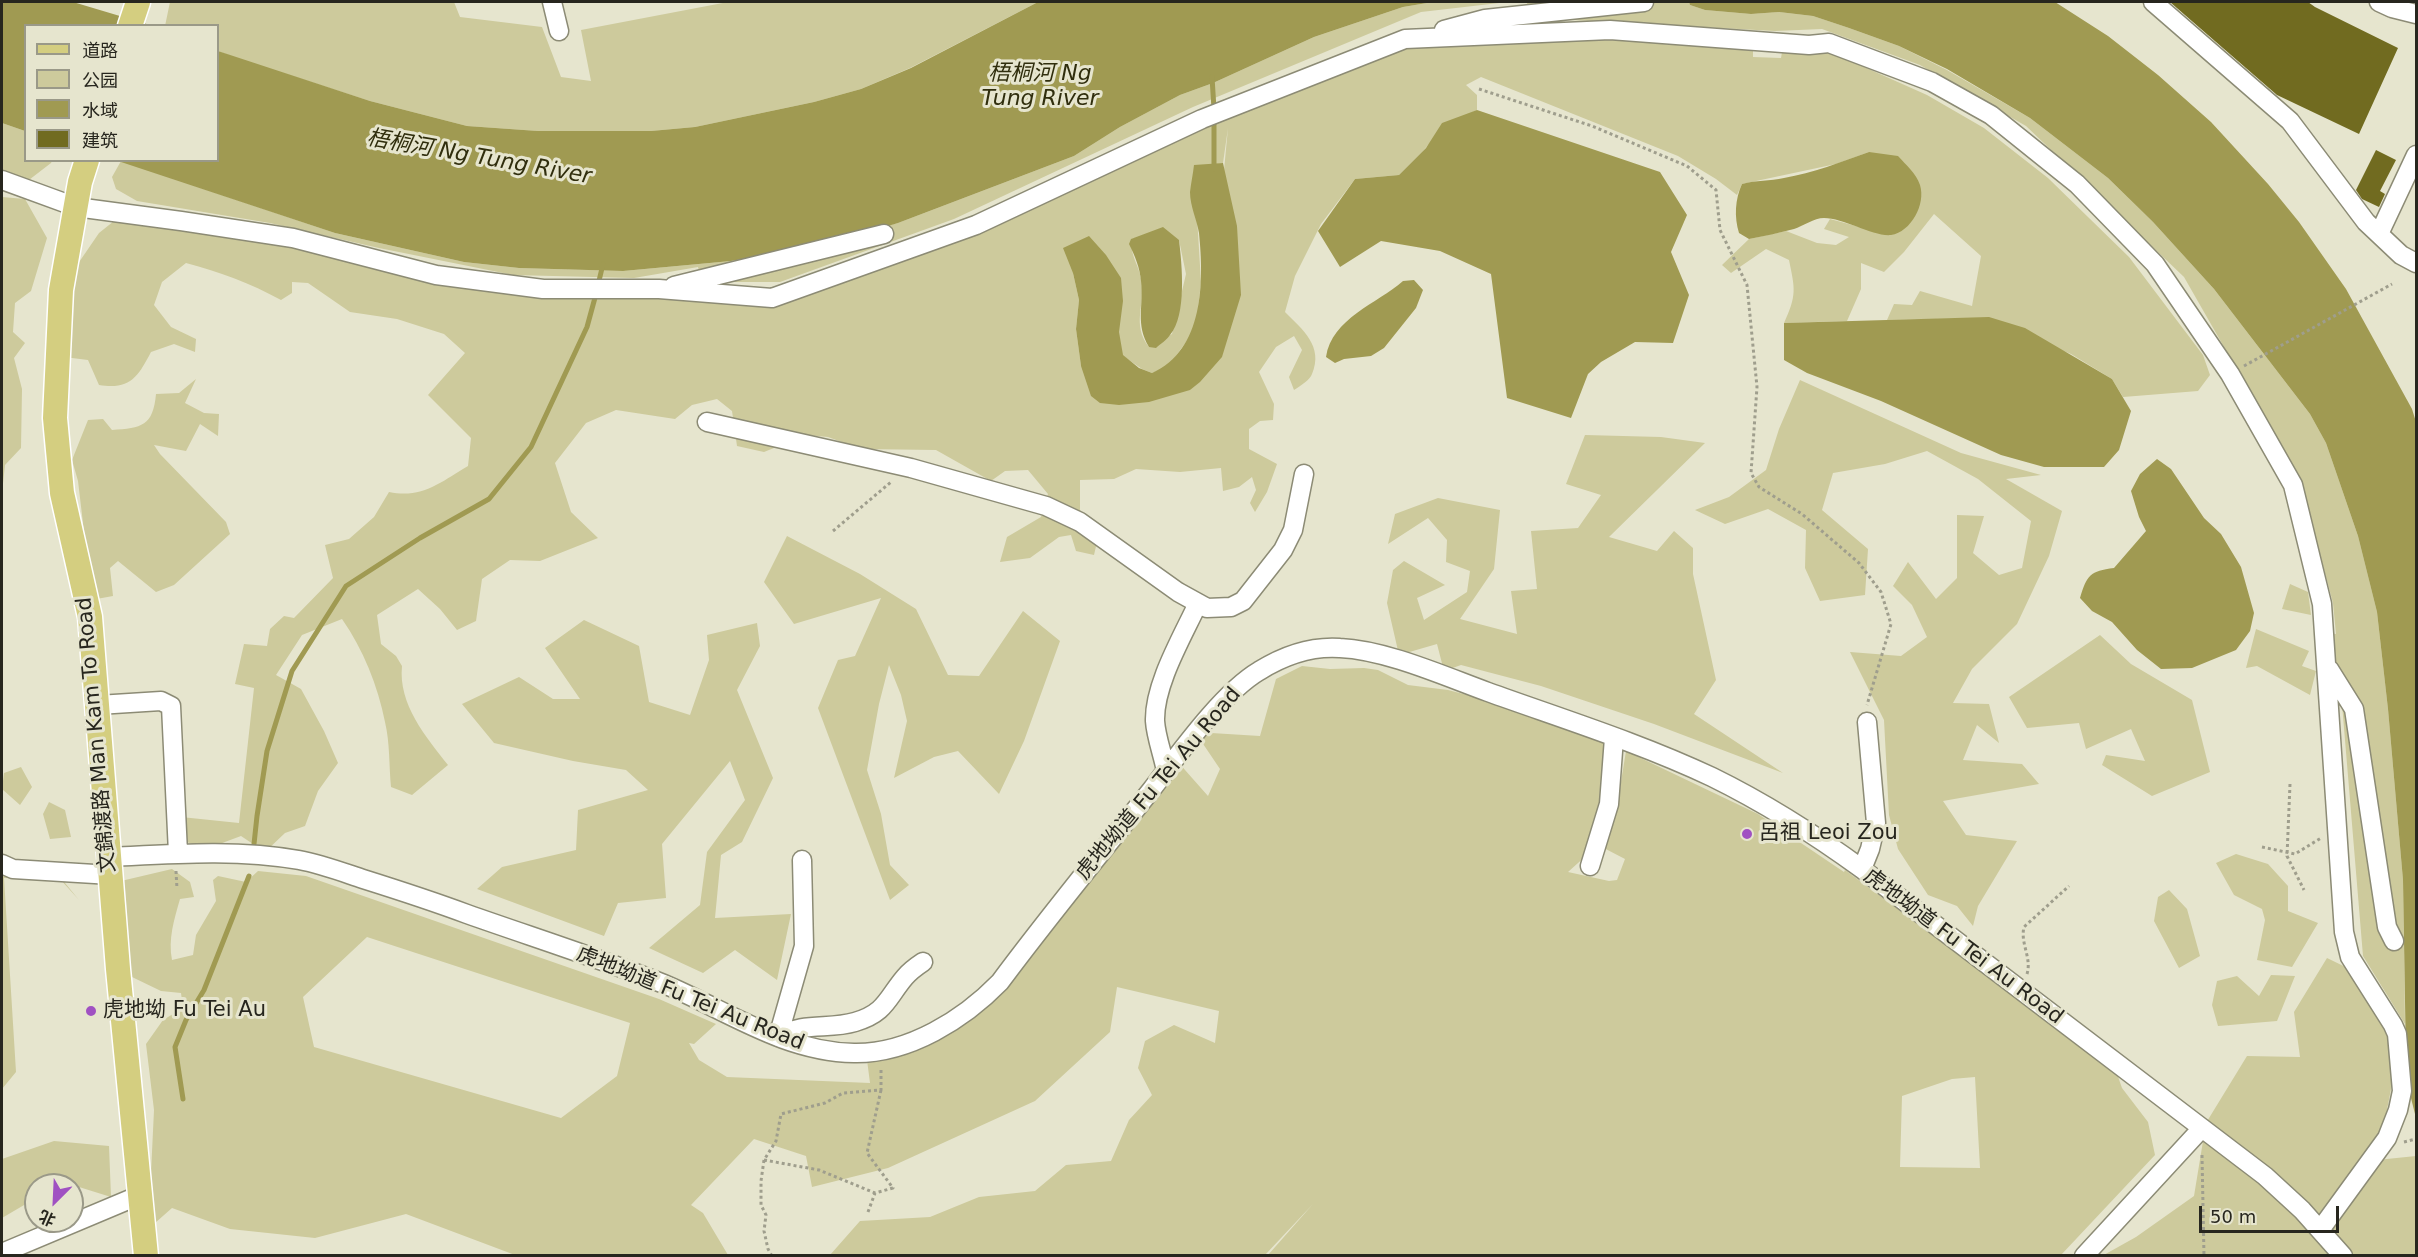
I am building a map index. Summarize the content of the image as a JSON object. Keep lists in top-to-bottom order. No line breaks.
{"streets":{"main road":["文錦渡路 Man Kam To Road"],"street":["虎地坳道 Fu Tei Au Road"]},"crossings":[["文錦渡路 Man Kam To Road","虎地坳道 Fu Tei Au Road"]],"water":["梧桐河 Ng Tung River"],"places":["呂祖 Leoi Zou","虎地坳 Fu Tei Au"],"legend":["道路","公园","水域","建筑"],"scale_bar":"50 m","north":"bottom left"}
